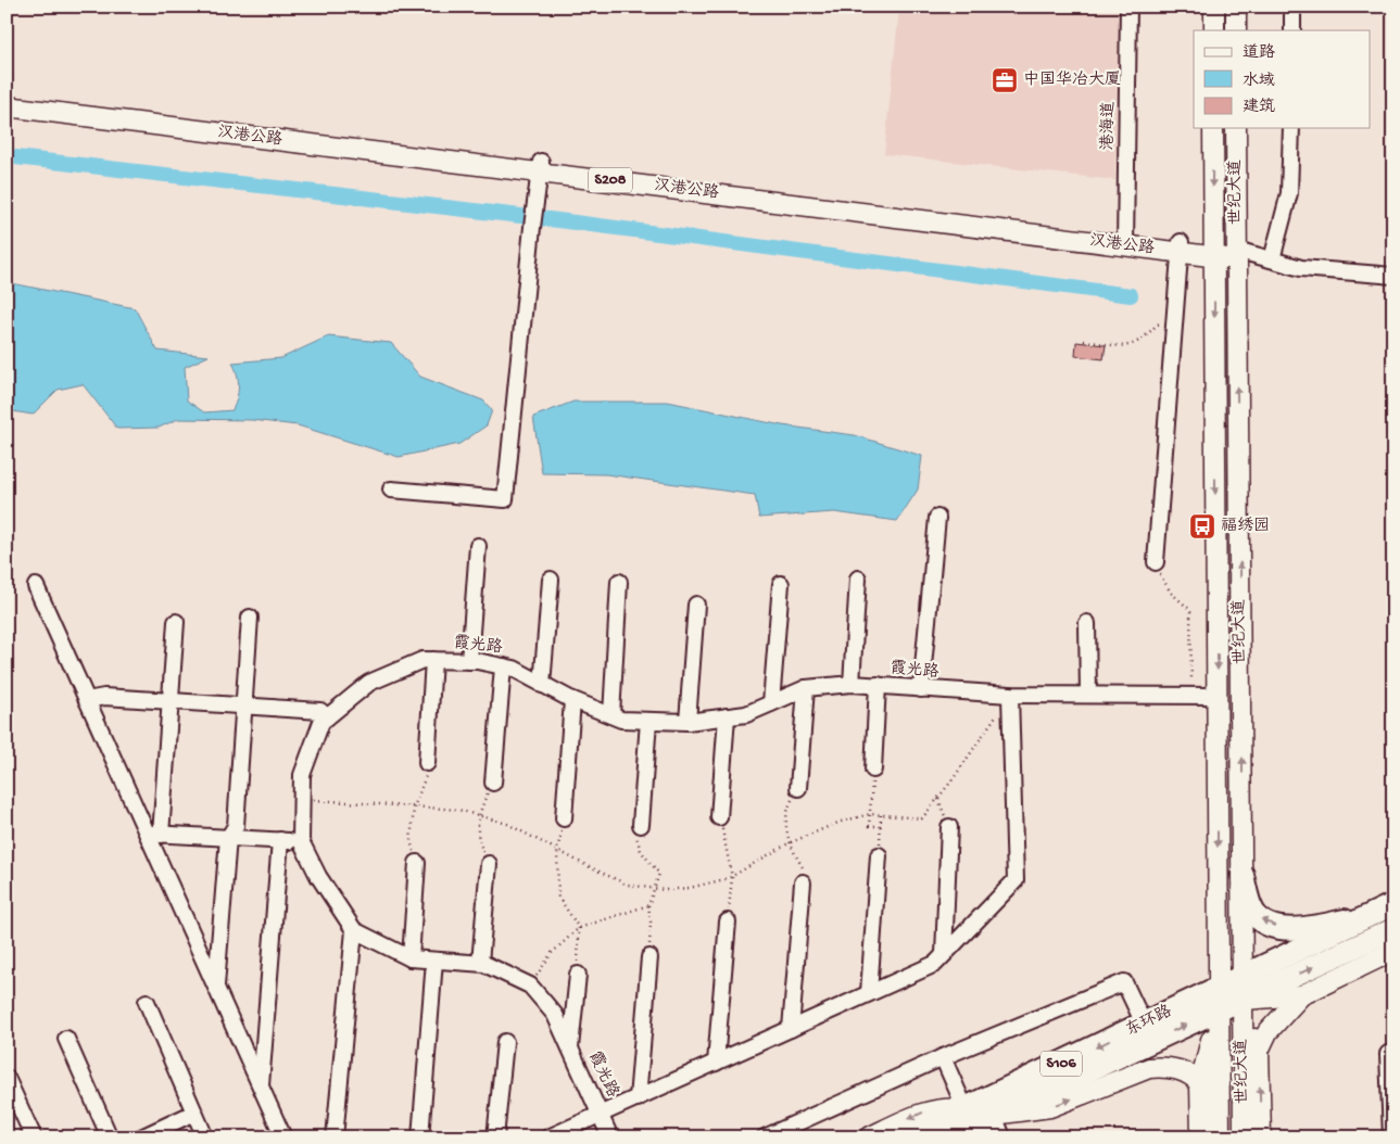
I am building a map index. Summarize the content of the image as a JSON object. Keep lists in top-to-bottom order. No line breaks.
{"streets":{"highway":["东环路","S106"],"main road":["汉港公路","S208","世纪大道"],"street":["港海道","霞光路"]},"crossings":[["港海道","汉港公路"],["汉港公路","世纪大道"],["世纪大道","霞光路"],["世纪大道","东环路"]],"places":{"office":["中国华冶大厦"],"bus stop":["福绣园"]},"legend":["道路","水域","建筑"]}
